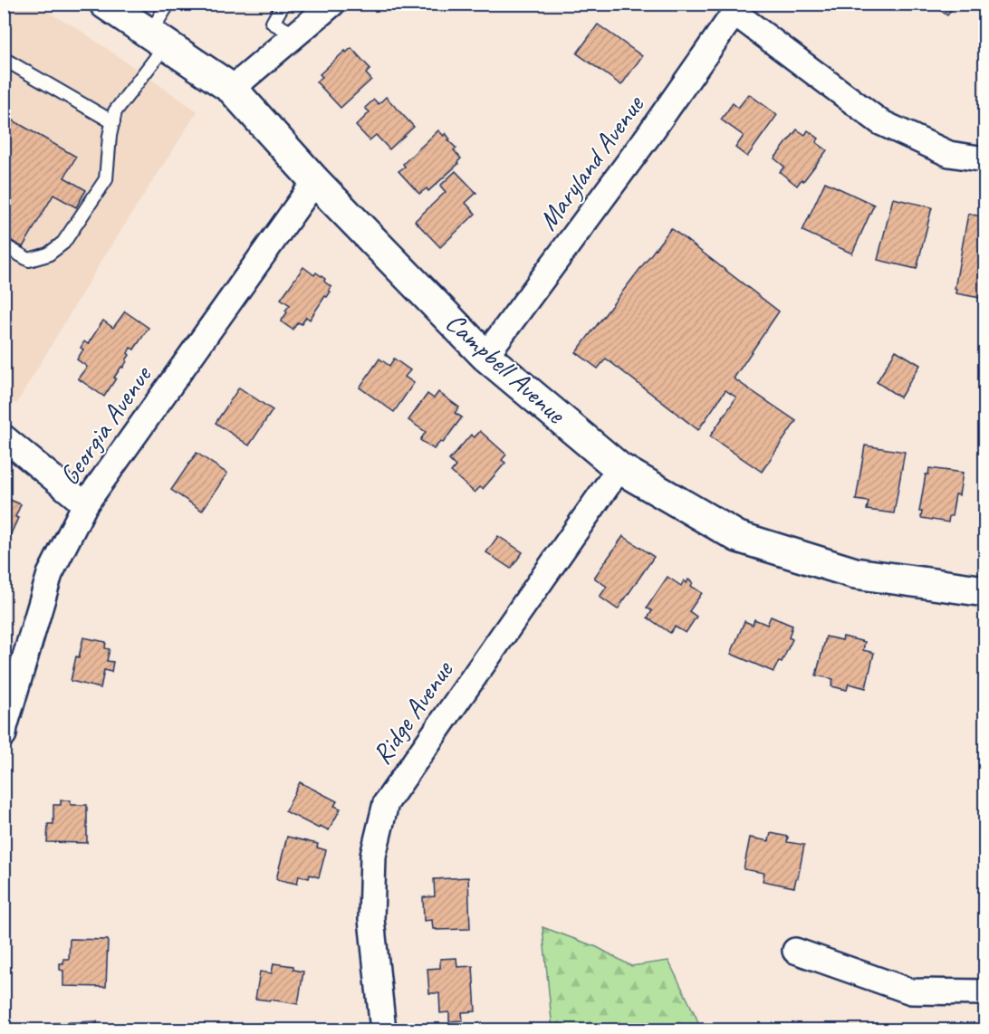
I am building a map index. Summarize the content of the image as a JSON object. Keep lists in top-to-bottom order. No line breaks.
{"streets":{"main road":["Campbell Avenue"],"street":["Maryland Avenue","Georgia Avenue","Ridge Avenue"]},"crossings":[["Maryland Avenue","Campbell Avenue"],["Campbell Avenue","Georgia Avenue"],["Campbell Avenue","Ridge Avenue"]]}
